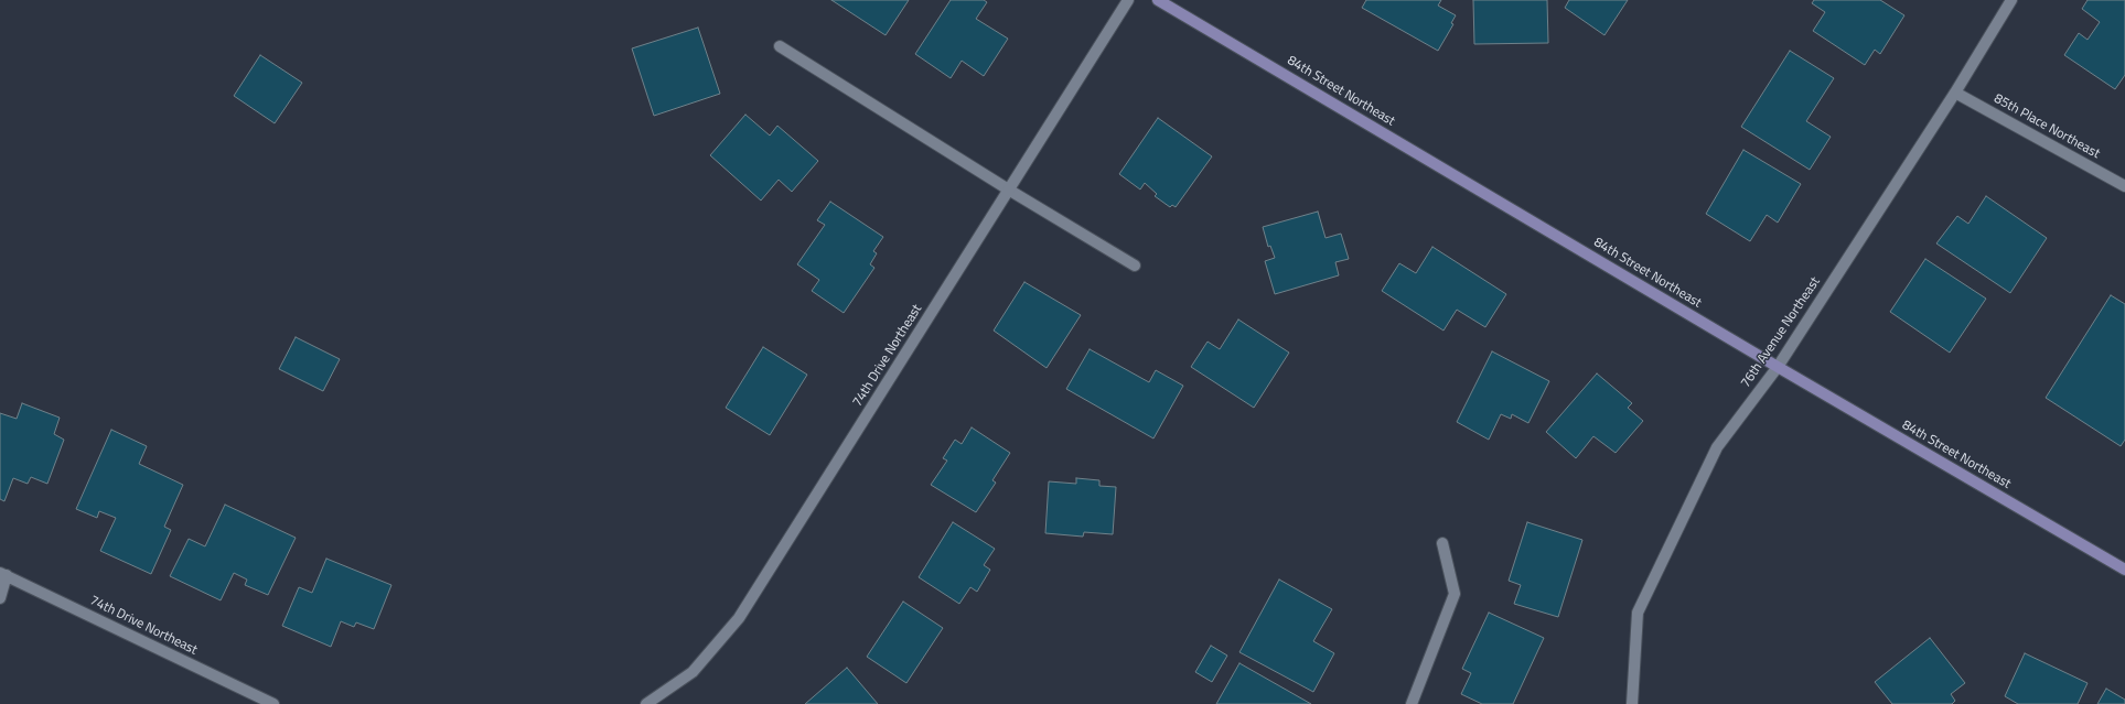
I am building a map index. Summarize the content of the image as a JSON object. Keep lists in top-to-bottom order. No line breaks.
{"streets":{"street":["84th Street Northeast","85th Place Northeast","76th Avenue Northeast","74th Drive Northeast"]},"crossings":[["84th Street Northeast","76th Avenue Northeast"],["85th Place Northeast","76th Avenue Northeast"]]}
